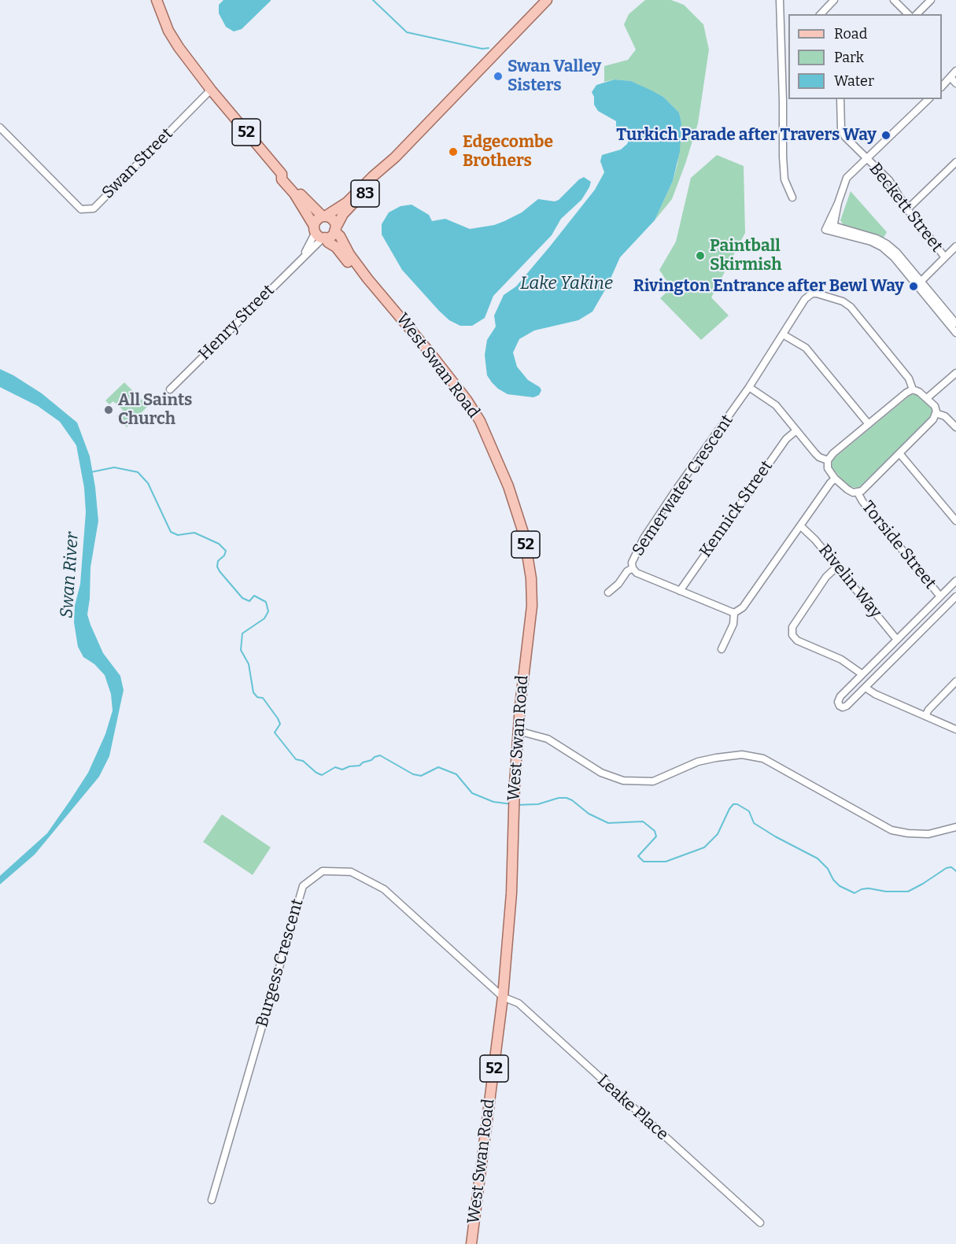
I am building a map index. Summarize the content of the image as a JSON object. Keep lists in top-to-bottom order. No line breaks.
{"streets":{"main road":["52","83","West Swan Road"],"street":["Swan Street","Beckett Street","Henry Street","Semerwater Crescent","Kennick Street","Torside Street","Rivelin Way","Burgess Crescent","Leake Place"]},"crossings":[["52","83"],["52","Henry Street"],["52","West Swan Road"],["Swan Street","West Swan Road"],["83","Henry Street"],["83","West Swan Road"],["Henry Street","West Swan Road"],["West Swan Road","Burgess Crescent"],["West Swan Road","Leake Place"],["Semerwater Crescent","Kennick Street"],["Burgess Crescent","Leake Place"]],"water":["Lake Yakine","Swan River"],"places":["Swan Valley Sisters","Turkich Parade after Travers Way","Edgecombe Brothers","Paintball Skirmish","Rivington Entrance after Bewl Way","All Saints Church"],"legend":["Road","Park","Water"]}
